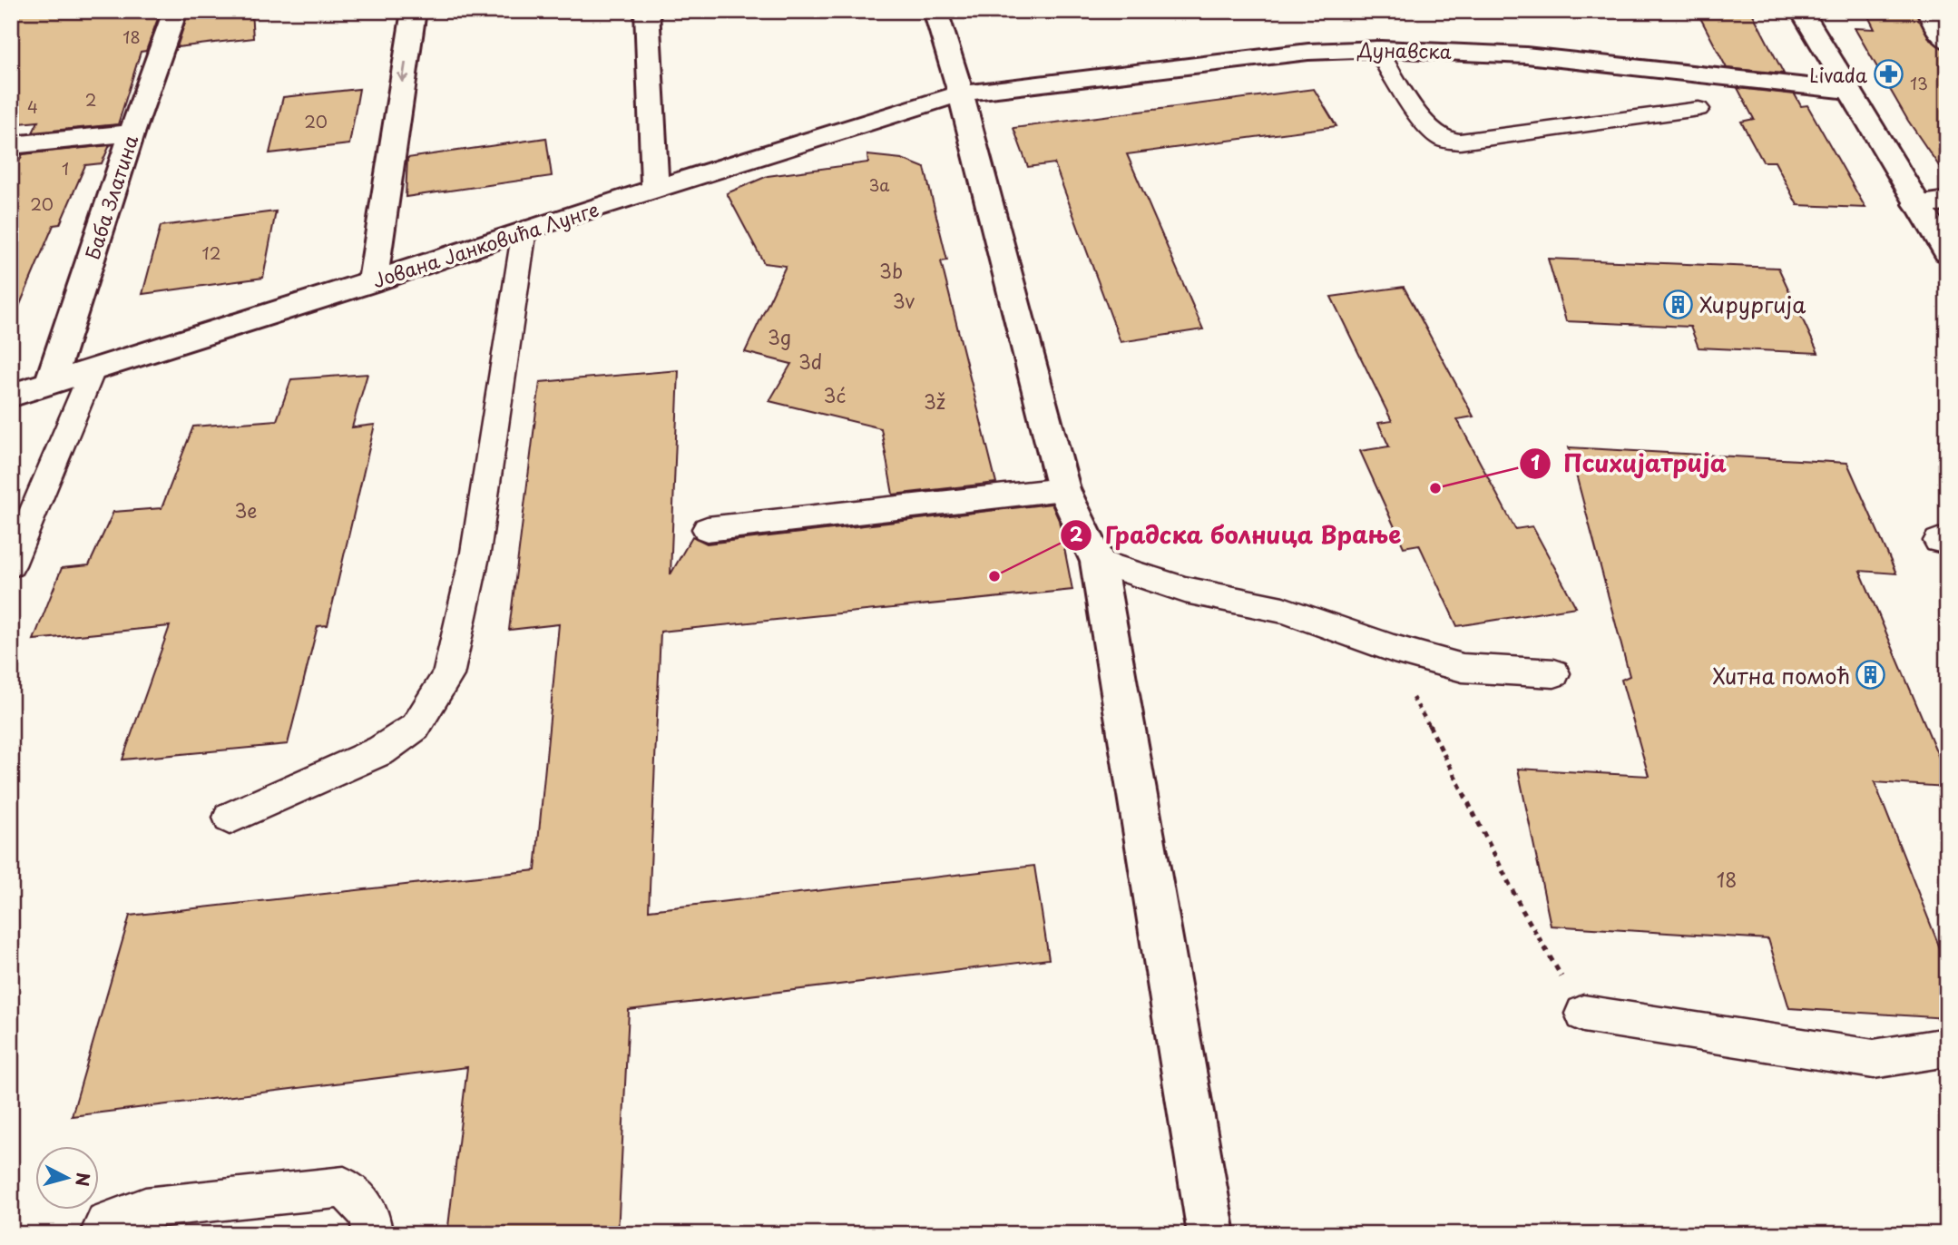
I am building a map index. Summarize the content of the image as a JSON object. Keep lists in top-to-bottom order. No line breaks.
{"streets":{"street":["Дунавска","Баба Златина","Јована Јанковића Лунге"]},"crossings":[["Дунавска","Јована Јанковића Лунге"],["Баба Златина","Јована Јанковића Лунге"]],"places":{"pharmacy":["Livada"],"building":["Хирургија","Хитна помоћ"],"other":["Психијатрија","Градска болница Врање"]},"house_numbers":["18","13","2","4","20","1","3a","20","12","3b","3v","3g","3d","3ć","3ž","3e","18"],"north":"right"}
